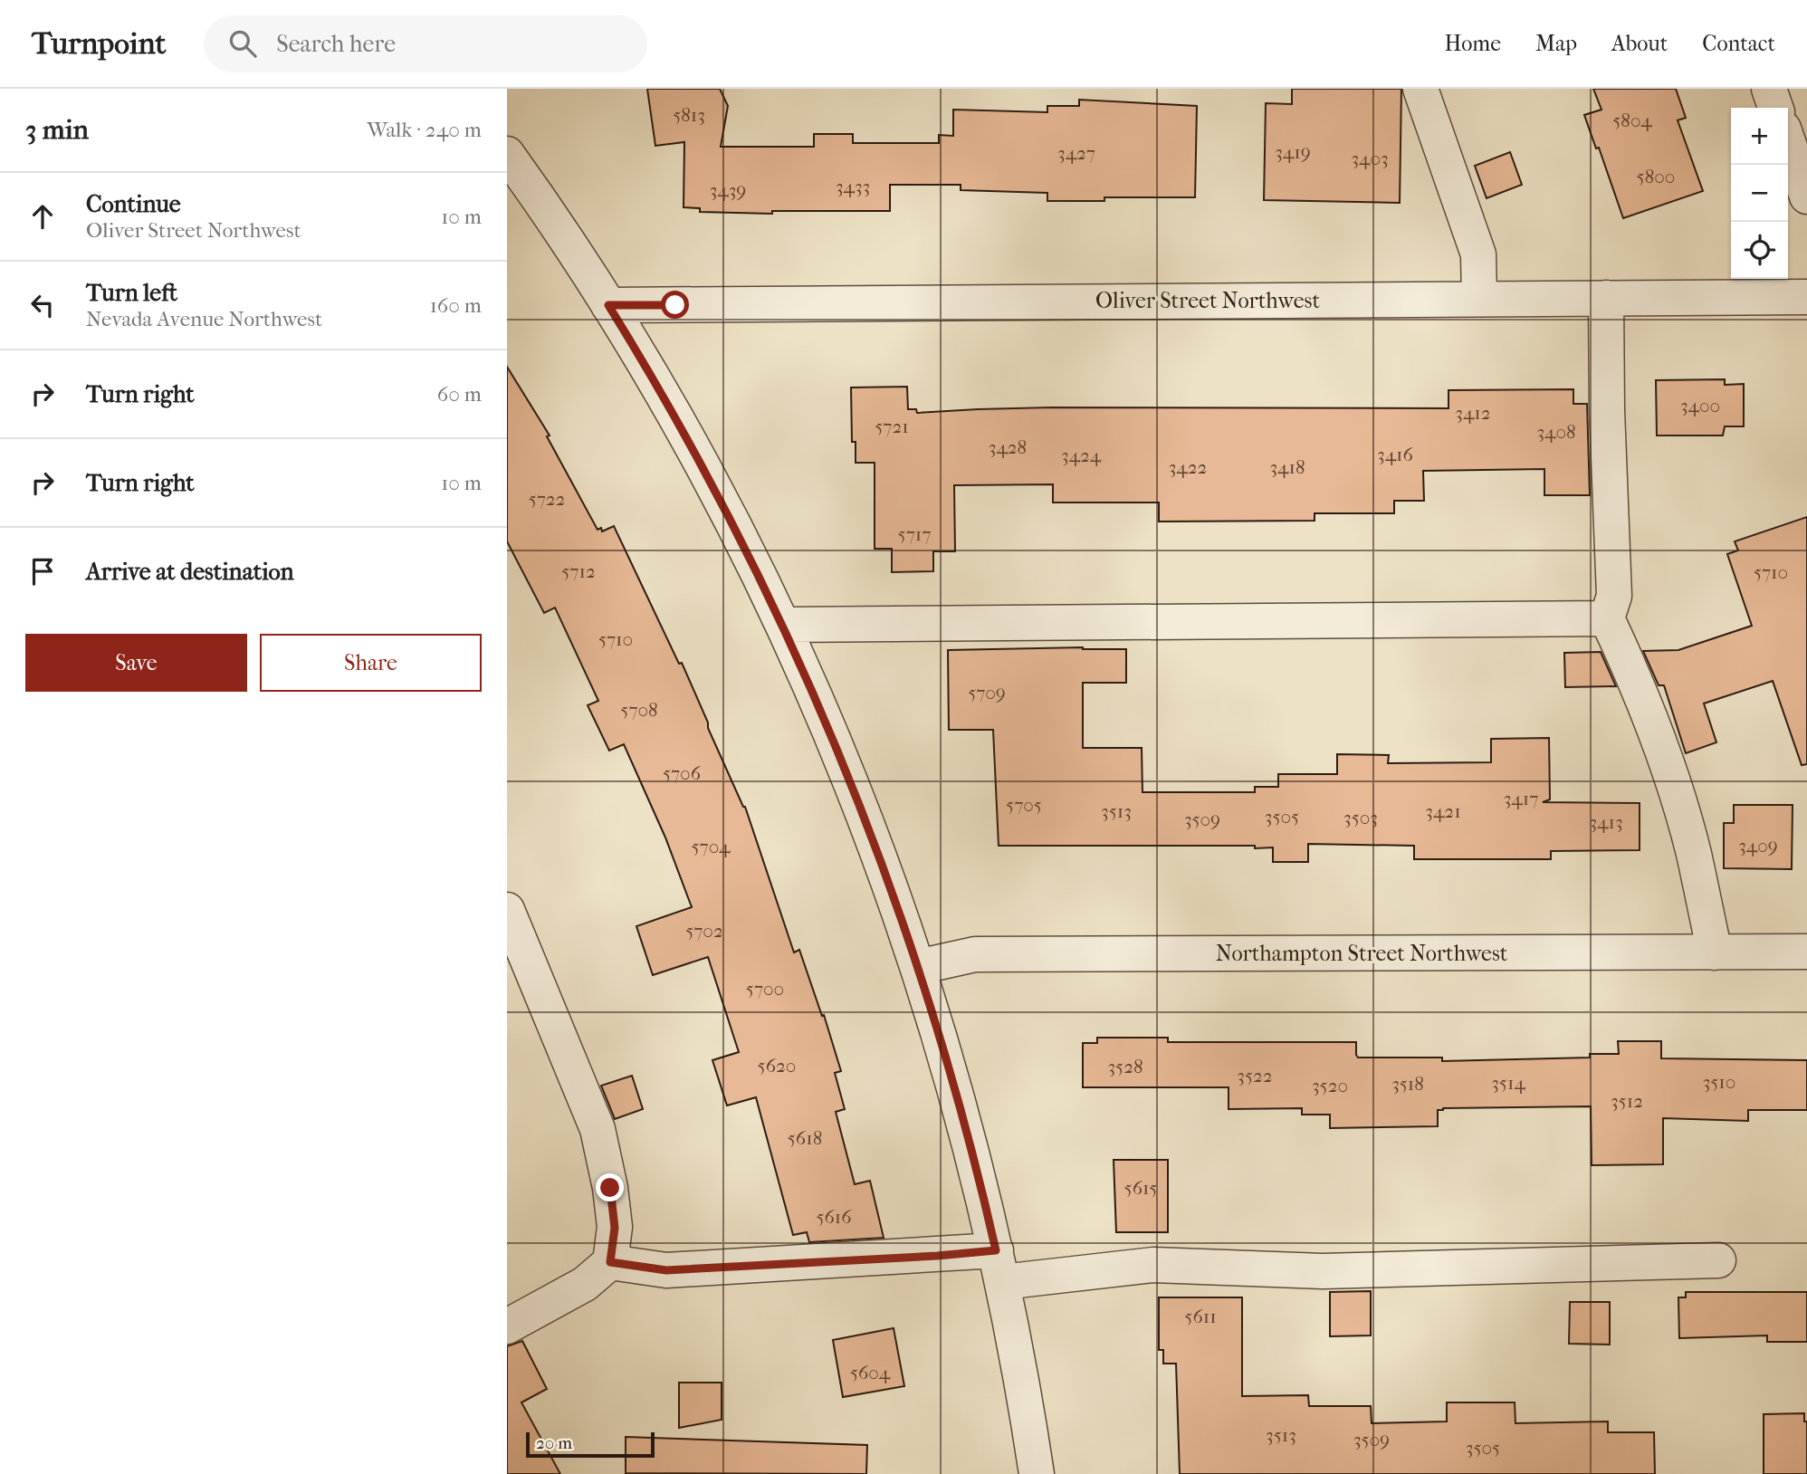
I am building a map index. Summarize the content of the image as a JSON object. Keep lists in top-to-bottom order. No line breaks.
{"streets":{"street":["Oliver Street Northwest","Northampton Street Northwest"]},"house_numbers":["5813","5804","3419","3427","3403","5800","3433","3439","3400","3412","5721","3408","3428","3416","3424","3422","3418","5722","5717","5712","5710","5710","5709","5708","5706","3417","5705","3513","3421","3505","3503","3509","3413","3409","5704","5702","5700","5620","3528","3522","3510","3514","3518","3520","3512","5618","5615","5616","5611","5604","3513","3509","3505"],"scale_bar":"20 m","page":{"header":"Turnpoint","search":"Search here","nav":["Home","Map","About","Contact"],"heading":["3 min","Walk · 240 m"],"map_buttons":["+","−"],"list":[["Continue","Oliver Street Northwest","10 m"],["Turn left","Nevada Avenue Northwest","160 m"],["Turn right","60 m"],["Turn right","10 m"],"Arrive at destination"],"buttons":["Save","Share"],"scale":"20 m"}}
